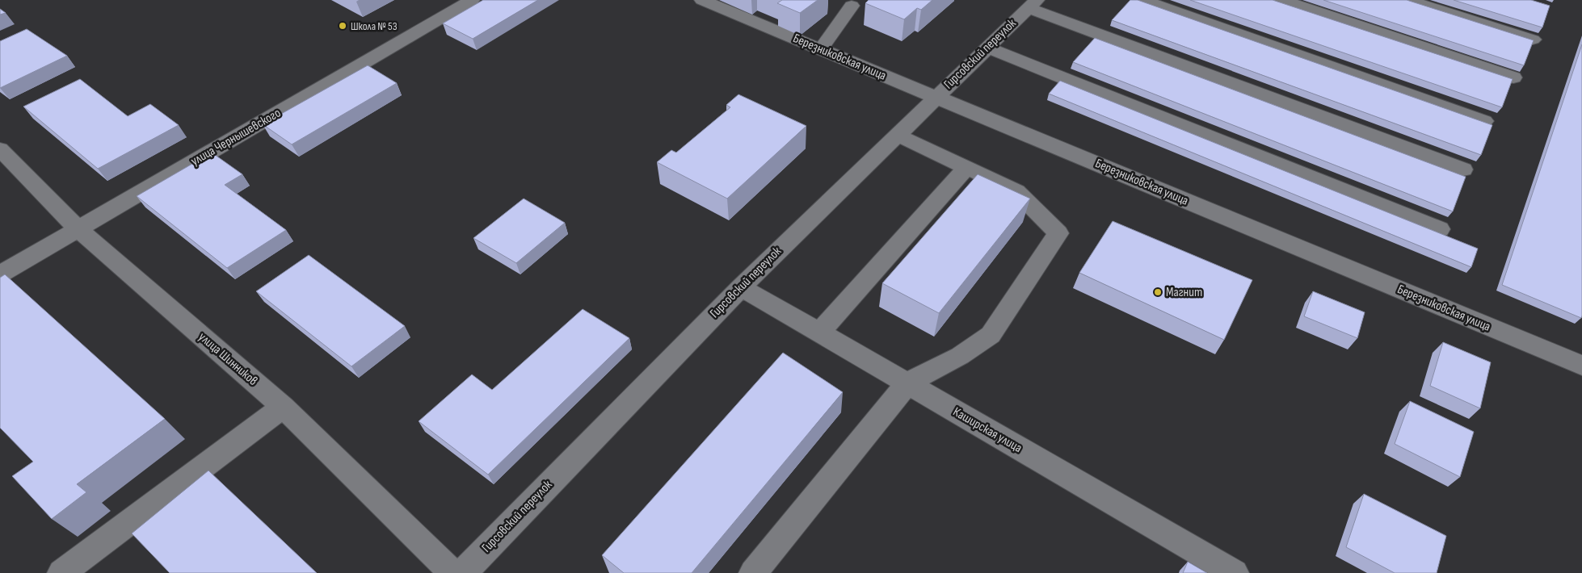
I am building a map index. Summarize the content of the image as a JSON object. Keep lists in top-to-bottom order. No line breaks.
{"streets":{"street":["Гирсовский переулок","Березниковская улица","улица Чернышевского","улица Шинников","Каширская улица"]},"crossings":[["Гирсовский переулок","Березниковская улица"],["Гирсовский переулок","Каширская улица"],["улица Чернышевского","улица Шинников"]],"places":["Школа № 53","Магнит"]}
